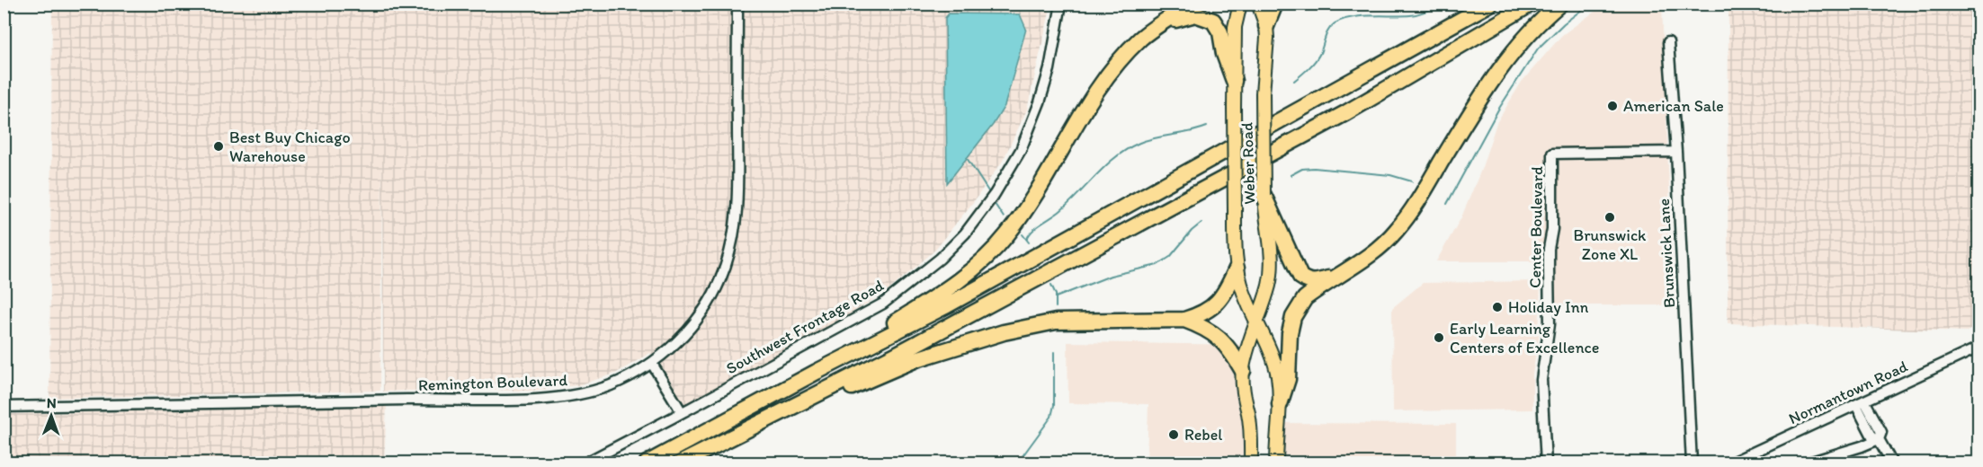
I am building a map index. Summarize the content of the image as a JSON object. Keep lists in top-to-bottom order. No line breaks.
{"streets":{"main road":["Weber Road"],"street":["Center Boulevard","Brunswick Lane","Southwest Frontage Road","Remington Boulevard","Normantown Road"]},"crossings":[["Center Boulevard","Brunswick Lane"]],"places":["American Sale","Best Buy Chicago Warehouse","Brunswick Zone XL","Holiday Inn","Early Learning Centers of Excellence","Rebel"],"north":"top"}
